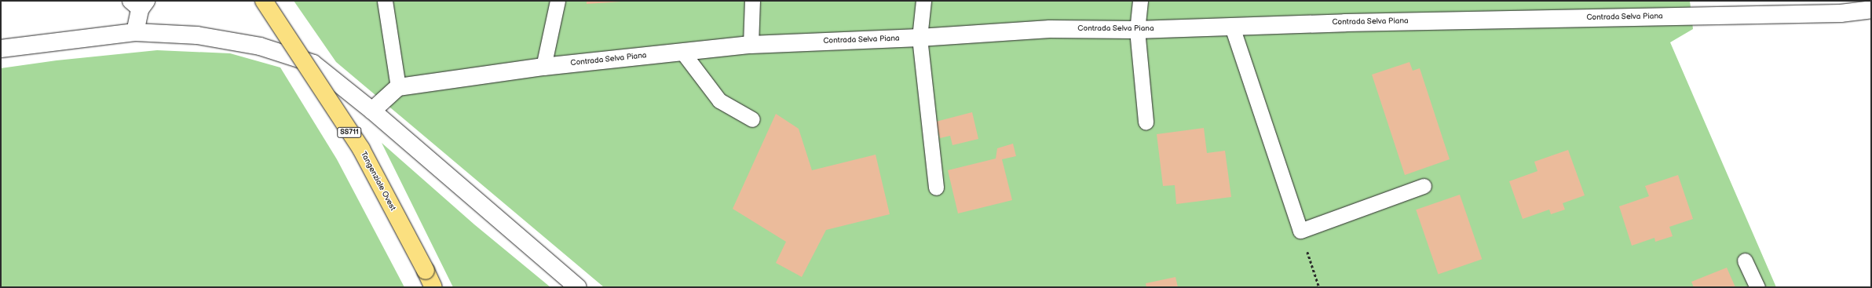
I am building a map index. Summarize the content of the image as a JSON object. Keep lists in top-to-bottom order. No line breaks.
{"streets":{"main road":["SS711","Tangenziale Ovest"],"street":["Contrada Selva Piana"]}}
